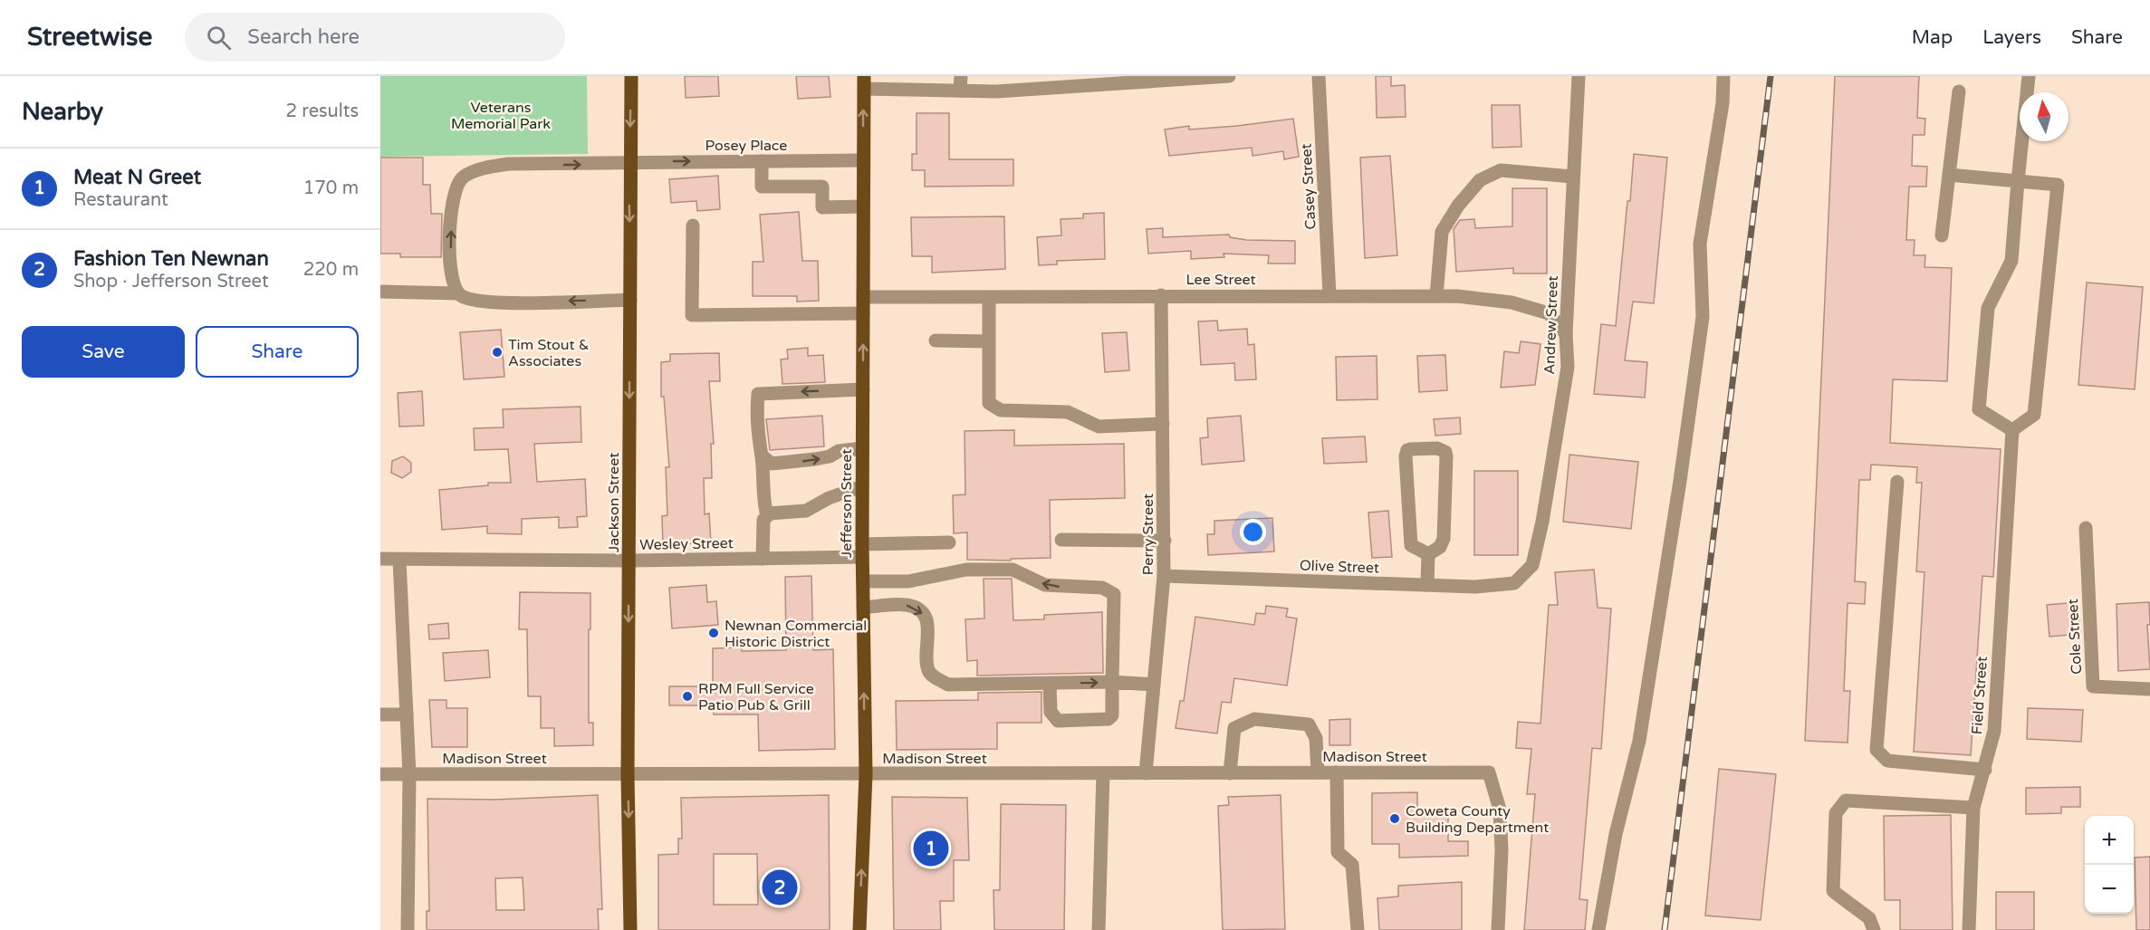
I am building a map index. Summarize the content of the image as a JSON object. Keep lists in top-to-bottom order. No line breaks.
{"streets":{"main road":["Jackson Street","Jefferson Street"],"street":["Posey Place","Casey Street","Lee Street","Andrew Street","Perry Street","Wesley Street","Olive Street","Cole Street","Field Street","Madison Street"]},"crossings":[["Posey Place","Jackson Street"],["Posey Place","Jefferson Street"],["Casey Street","Lee Street"],["Lee Street","Andrew Street"],["Lee Street","Jefferson Street"],["Lee Street","Perry Street"],["Andrew Street","Olive Street"],["Jackson Street","Wesley Street"],["Jackson Street","Madison Street"],["Jefferson Street","Wesley Street"],["Jefferson Street","Madison Street"],["Perry Street","Olive Street"],["Perry Street","Madison Street"]],"one_way":["Jackson Street","Jefferson Street"],"parks":["Veterans Memorial Park"],"places":["Tim Stout & Associates","Newnan Commercial Historic District","RPM Full Service Patio Pub & Grill","Coweta County Building Department"],"north":"top","page":{"header":"Streetwise","search":"Search here","nav":["Map","Layers","Share"],"heading":["Nearby","2 results"],"list":[{"mark":"1","name":"Meat N Greet","note":"Restaurant","value":"170 m"},{"mark":"2","name":"Fashion Ten Newnan","note":"Shop · Jefferson Street","value":"220 m"}],"buttons":["Save","Share"],"map_buttons":["+","−"],"pins":["1","2"]}}
